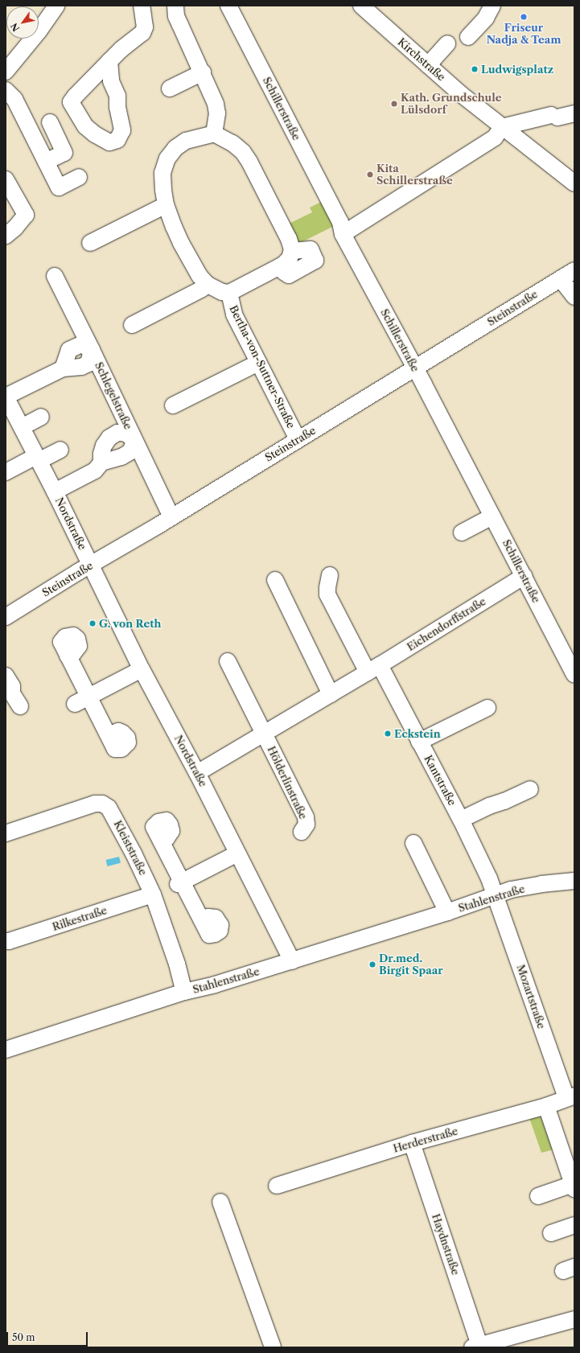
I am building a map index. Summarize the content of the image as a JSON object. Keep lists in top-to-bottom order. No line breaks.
{"streets":{"street":["Kirchstraße","Schillerstraße","Steinstraße","Bertha-von-Suttner-Straße","Schlegelstraße","Nordstraße","Eichendorffstraße","Kantstraße","Hölderlinstraße","Kleiststraße","Stahlenstraße","Rilkestraße","Mozartstraße","Herderstraße","Haydnstraße"]},"crossings":[["Schillerstraße","Steinstraße"],["Schillerstraße","Eichendorffstraße"],["Steinstraße","Bertha-von-Suttner-Straße"],["Steinstraße","Schlegelstraße"],["Steinstraße","Nordstraße"],["Nordstraße","Eichendorffstraße"],["Nordstraße","Stahlenstraße"],["Eichendorffstraße","Kantstraße"],["Eichendorffstraße","Hölderlinstraße"],["Kantstraße","Stahlenstraße"],["Kantstraße","Mozartstraße"],["Kleiststraße","Stahlenstraße"],["Kleiststraße","Rilkestraße"],["Stahlenstraße","Mozartstraße"],["Mozartstraße","Herderstraße"],["Herderstraße","Haydnstraße"]],"places":["Friseur Nadja & Team","Ludwigsplatz","Kath. Grundschule Lülsdorf","Kita Schillerstraße","G. von Reth","Eckstein","Dr.med. Birgit Spaar"],"scale_bar":"50 m","north":"bottom left"}
